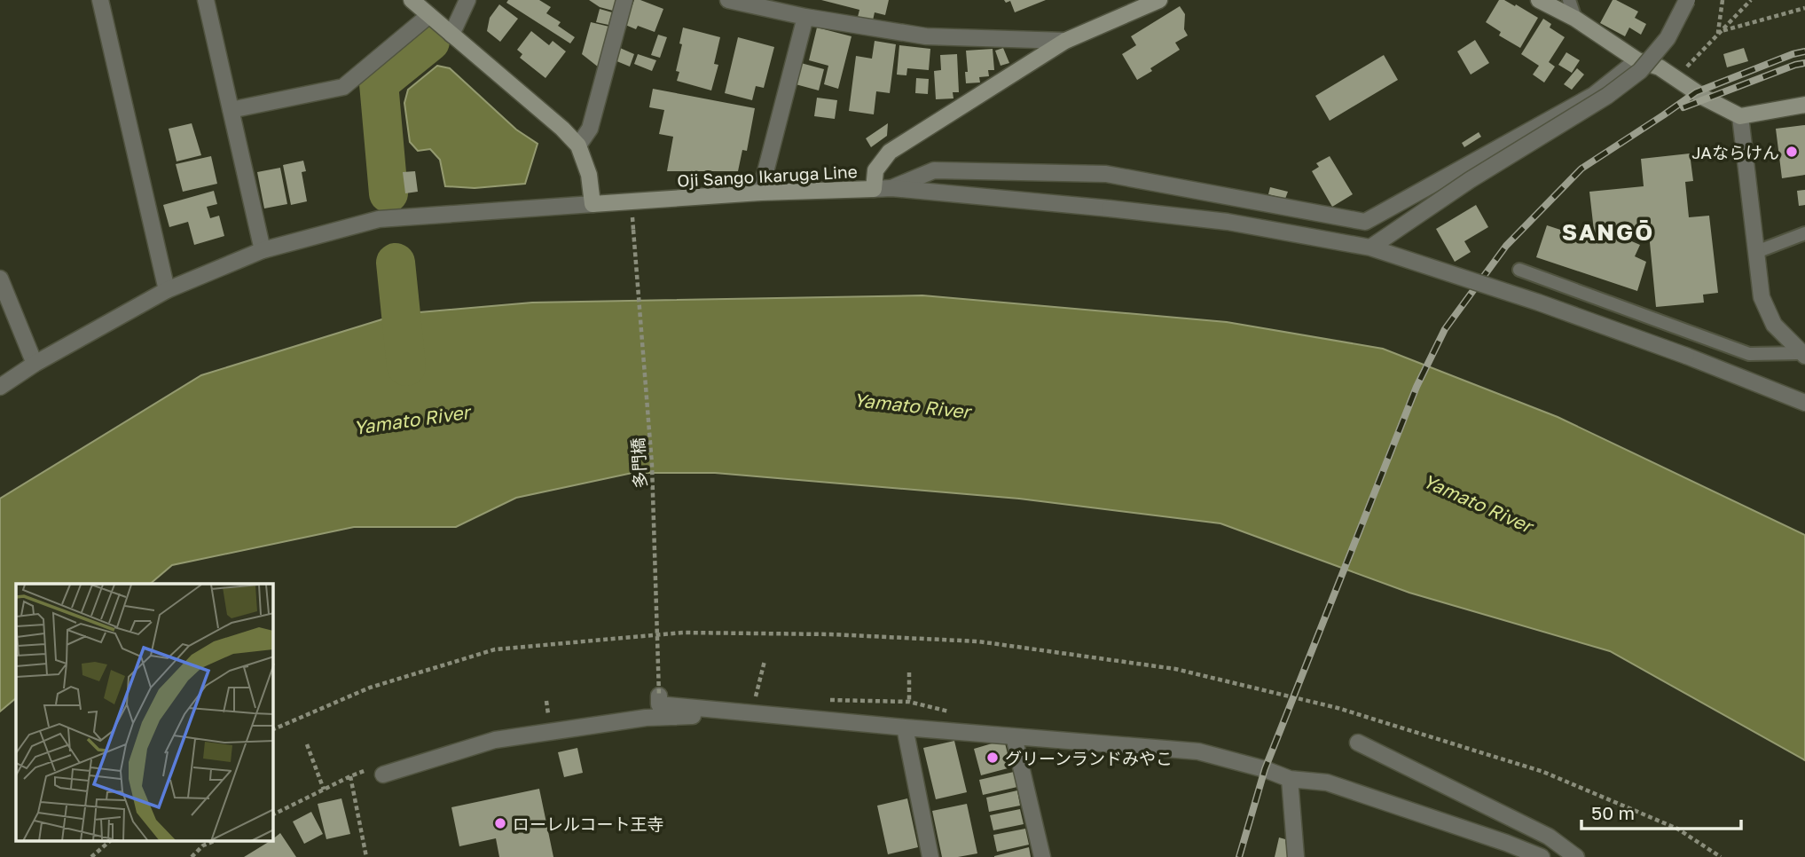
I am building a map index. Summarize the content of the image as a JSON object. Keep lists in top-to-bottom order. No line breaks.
{"streets":{"main road":["Oji Sango Ikaruga Line"],"path":["多門橋"]},"districts":["SANGŌ"],"water":["Yamato River"],"places":["JAならけん","グリーンランドみやこ","ローレルコート王寺"],"scale_bar":"50 m"}
